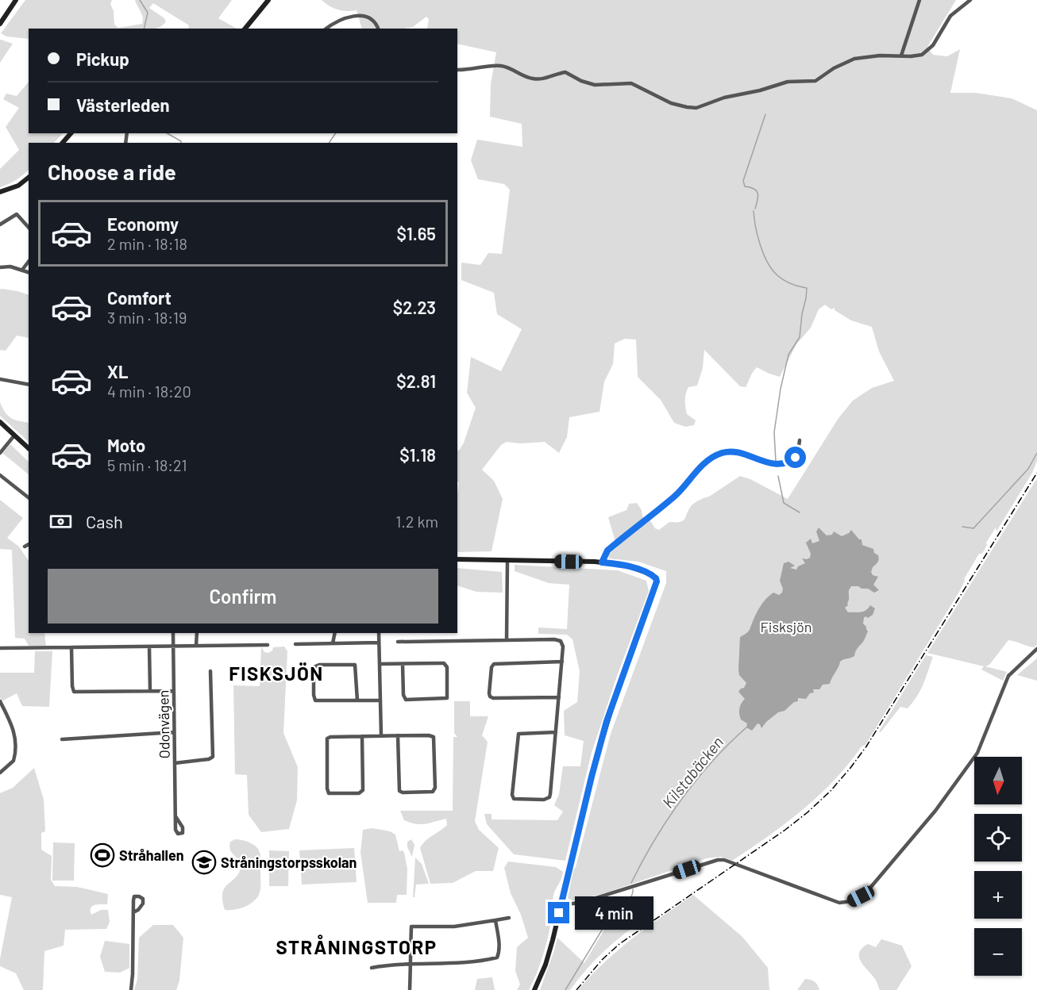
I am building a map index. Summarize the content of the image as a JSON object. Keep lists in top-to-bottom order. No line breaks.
{"streets":{"street":["Odonvägen"]},"districts":["FISKSJÖN","STRÅNINGSTORP"],"water":["Kilstabäcken"],"parks":["Fisksjön"],"places":{"sports":["Stråhallen"],"school or university":["Stråningstorpsskolan"]},"north":"bottom","page":{"banner":["Pickup","Västerleden"],"heading":"Choose a ride","list":[{"name":"Economy","note":"2 min · 18:18","value":"$1.65"},{"name":"Comfort","note":"3 min · 18:19","value":"$2.23"},{"name":"XL","note":"4 min · 18:20","value":"$2.81"},{"name":"Moto","note":"5 min · 18:21","value":"$1.18"}],"pay":["Cash","1.2 km"],"buttons":"Confirm","map_buttons":["+","−"],"bubble":"4 min"}}
